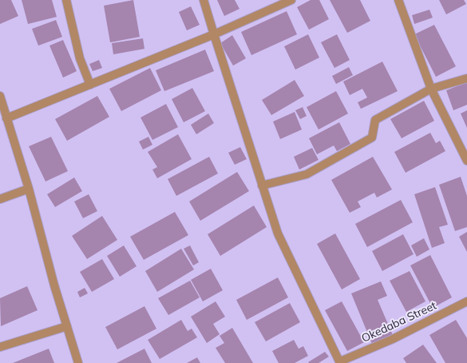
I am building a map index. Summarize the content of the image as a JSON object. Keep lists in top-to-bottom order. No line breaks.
{"streets":{"street":["Okedaba Street"]}}
